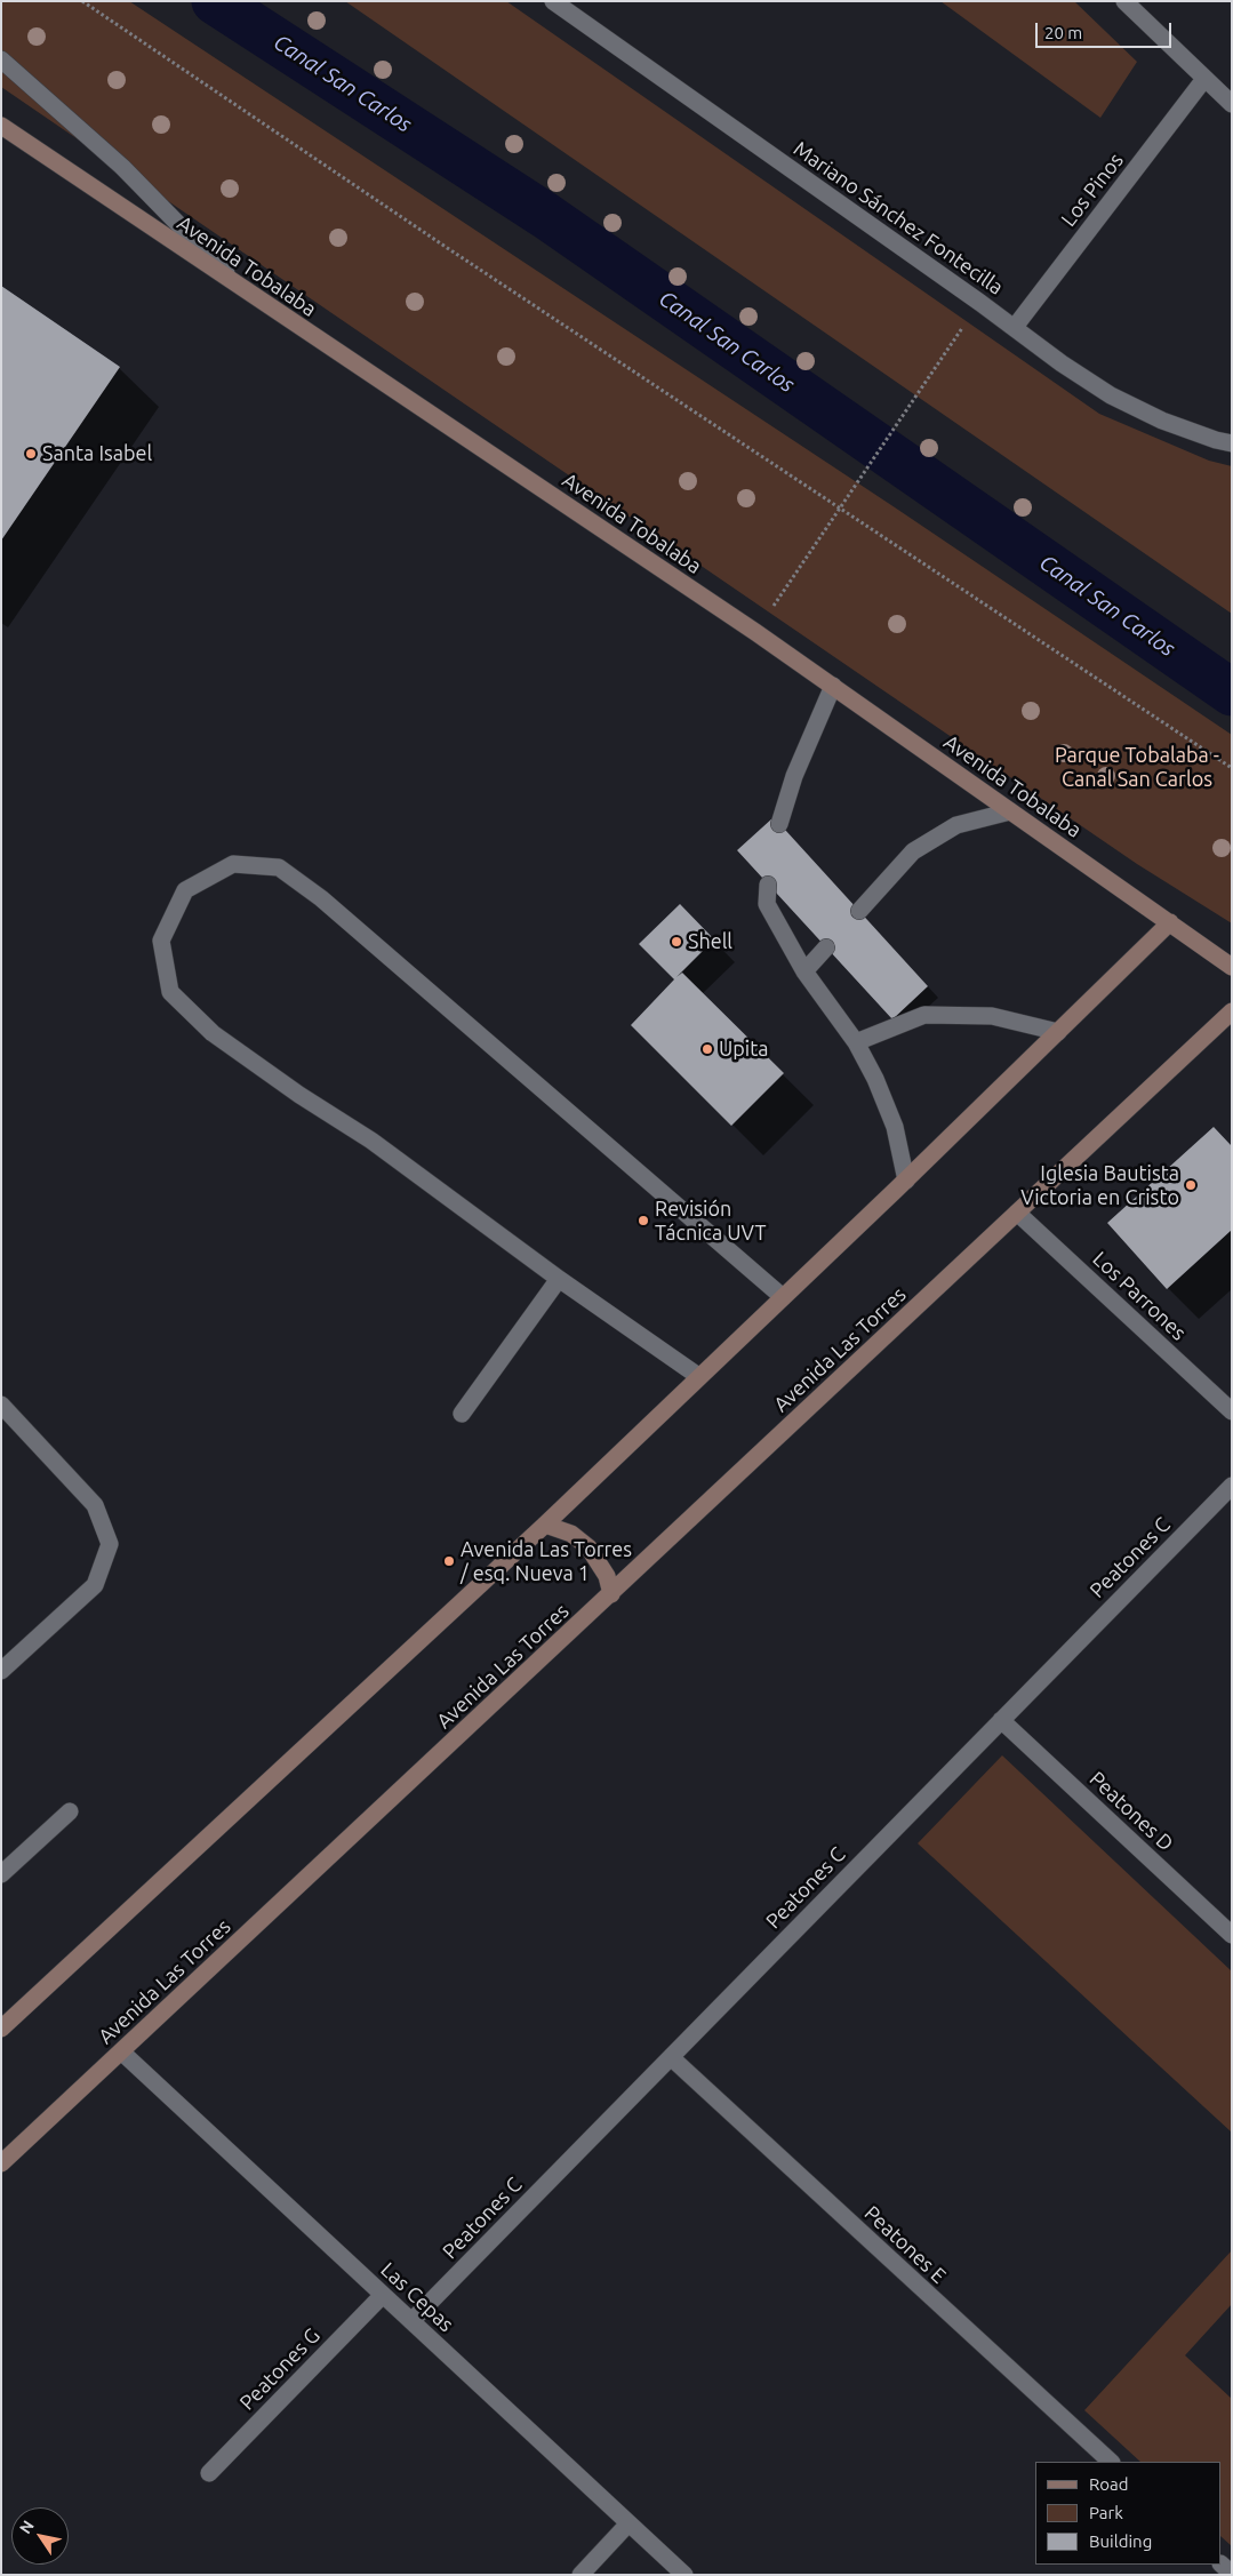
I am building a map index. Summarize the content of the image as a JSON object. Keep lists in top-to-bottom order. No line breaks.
{"streets":{"main road":["Avenida Tobalaba","Avenida Las Torres"],"street":["Los Pinos","Mariano Sánchez Fontecilla","Los Parrones","Peatones C","Peatones D","Peatones E","Las Cepas","Peatones G"]},"crossings":[["Los Pinos","Mariano Sánchez Fontecilla"],["Los Parrones","Avenida Las Torres"],["Avenida Las Torres","Las Cepas"],["Peatones C","Peatones D"],["Peatones C","Peatones E"],["Peatones C","Las Cepas"],["Las Cepas","Peatones G"]],"water":["Canal San Carlos"],"parks":["Parque Tobalaba - Canal San Carlos"],"places":["Santa Isabel","Shell","Upita","Iglesia Bautista Victoria en Cristo","Revisión Tácnica UVT","Avenida Las Torres / esq. Nueva 1"],"legend":["Road","Park","Building"],"scale_bar":"20 m","north":"top left"}
